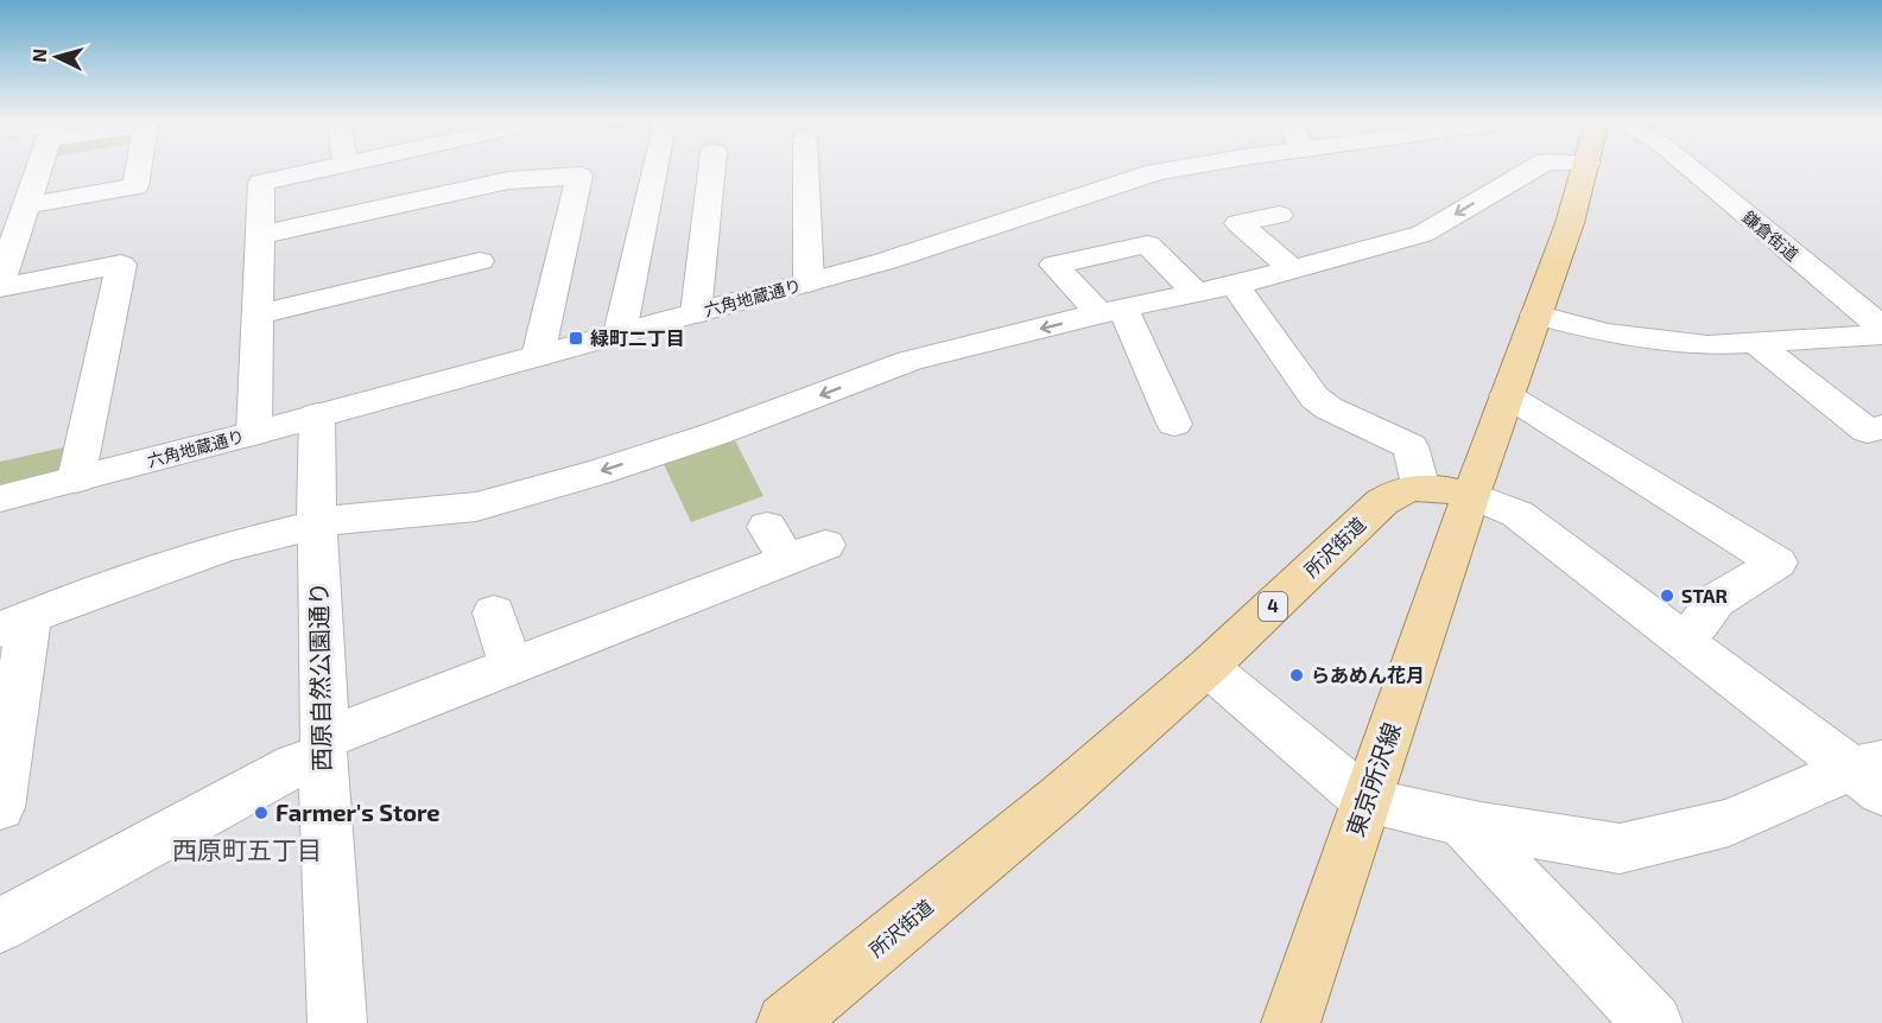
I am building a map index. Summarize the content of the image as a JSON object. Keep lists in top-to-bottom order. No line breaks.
{"streets":{"main road":["所沢街道","4","東京所沢線"],"street":["鎌倉街道","六角地蔵通り","西原自然公園通り"]},"crossings":[["六角地蔵通り","西原自然公園通り"]],"districts":["西原町五丁目"],"places":{"transit":["緑町二丁目"],"other":["STAR","らあめん花月","Farmer's Store"]},"north":"left"}
